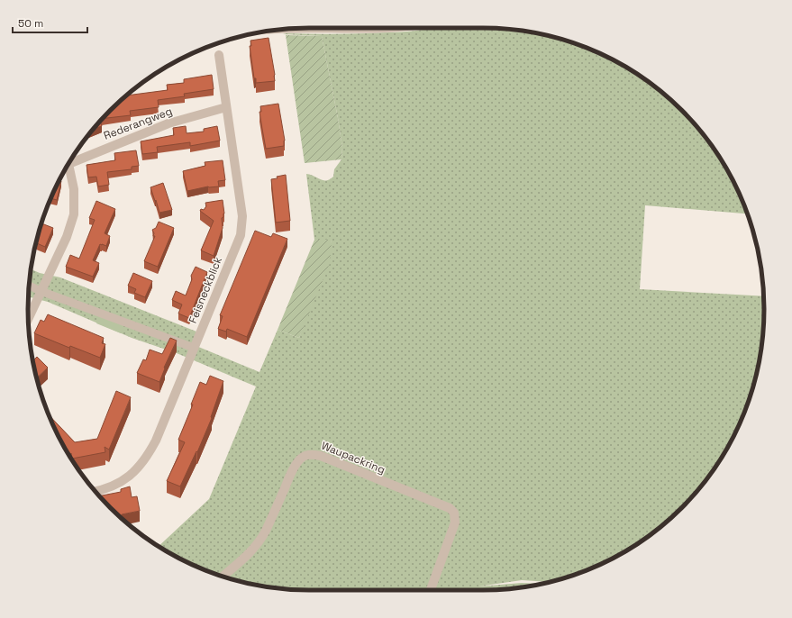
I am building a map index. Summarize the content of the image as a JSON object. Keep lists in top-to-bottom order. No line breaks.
{"streets":{"street":["Rederangweg","Feisneckblick","Waupackring"]},"crossings":[["Rederangweg","Feisneckblick"]],"scale_bar":"50 m"}
